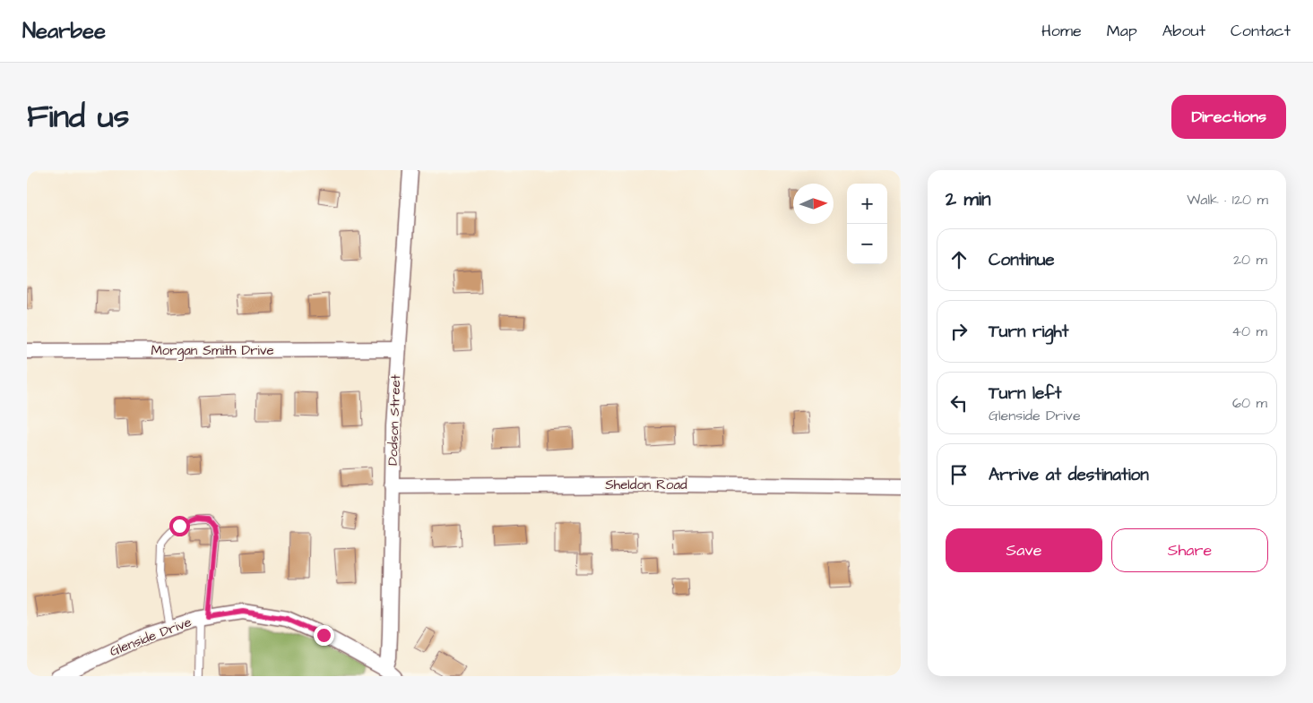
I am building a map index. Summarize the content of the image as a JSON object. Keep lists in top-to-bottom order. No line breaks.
{"streets":{"street":["Morgan Smith Drive","Dodson Street","Sheldon Road","Glenside Drive"]},"crossings":[["Morgan Smith Drive","Dodson Street"],["Dodson Street","Sheldon Road"],["Dodson Street","Glenside Drive"]],"north":"right","page":{"header":"Nearbee","nav":["Home","Map","About","Contact"],"title":"Find us","buttons":["Directions",["Save","Share"]],"heading":["2 min","Walk · 120 m"],"map_buttons":["+","−"],"list":[["Continue","20 m"],["Turn right","40 m"],["Turn left","Glenside Drive","60 m"],"Arrive at destination"]}}
